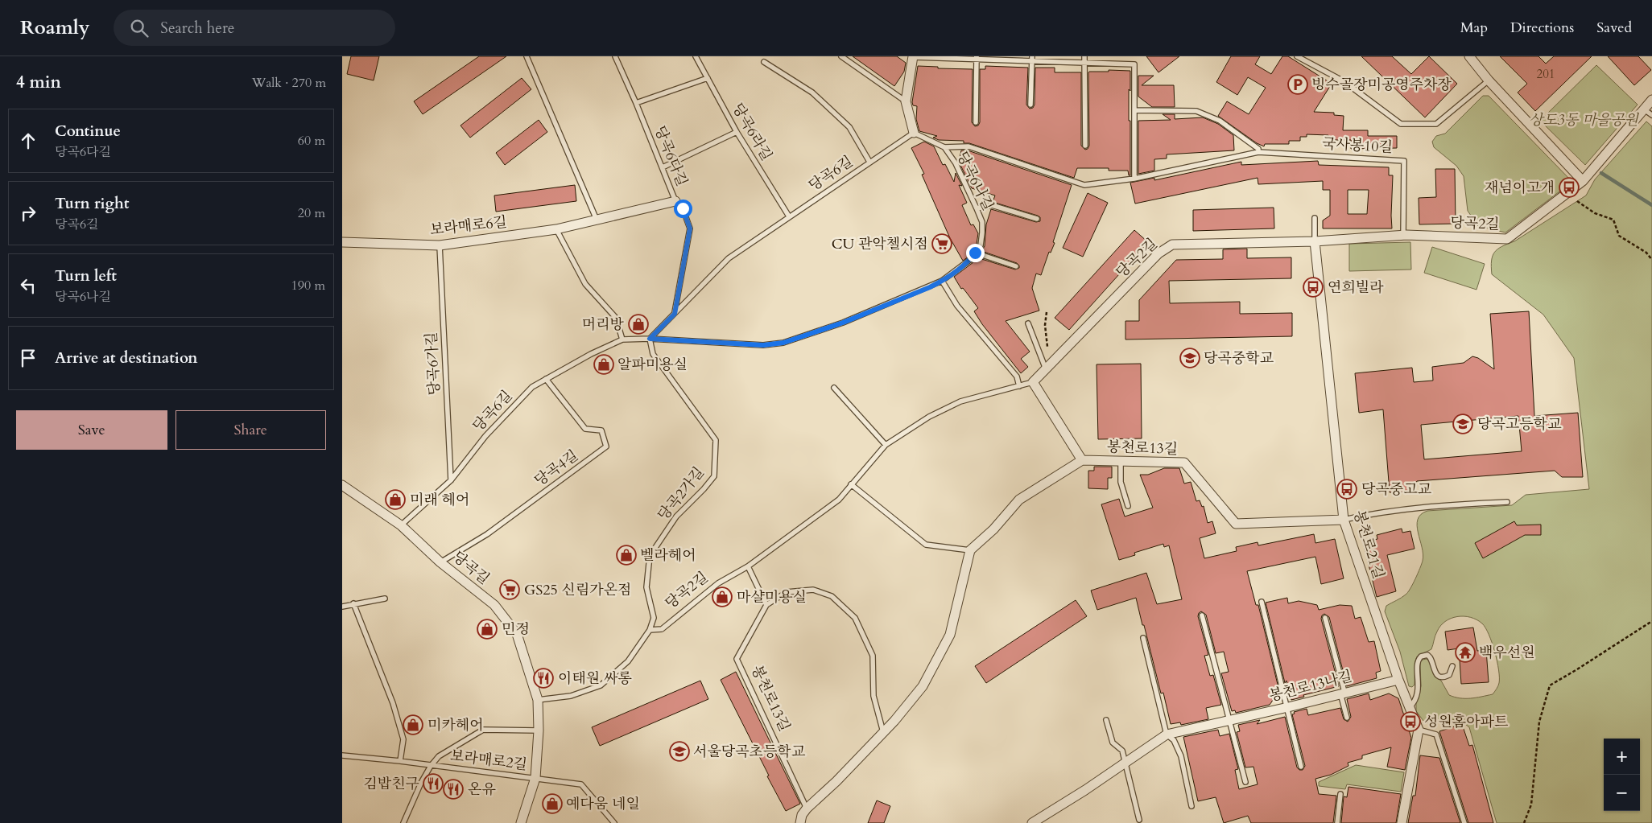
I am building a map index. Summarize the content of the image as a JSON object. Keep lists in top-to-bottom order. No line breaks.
{"streets":{"street":["당곡2길","보라매로6길","봉천로13길","봉천로21길","당곡길","봉천로13나길"],"lane":["당곡6라길","국사봉10길","당곡6다길","당곡6길","당곡6나길","당곡6가길","당곡4길","당곡2가길","보라매로2길"]},"crossings":[["당곡6라길","당곡6길"],["국사봉10길","당곡6나길"],["국사봉10길","당곡2길"],["당곡6다길","당곡6길"],["당곡6다길","보라매로6길"],["당곡6길","당곡6나길"],["당곡6길","당곡6가길"],["당곡6길","당곡4길"],["당곡6길","당곡2가길"],["당곡6길","당곡길"],["당곡6나길","당곡2가길"],["당곡2길","당곡2가길"],["당곡2길","봉천로21길"],["보라매로6길","당곡6가길"],["봉천로13길","봉천로21길"],["당곡4길","당곡길"],["봉천로21길","봉천로13나길"],["당곡길","보라매로2길"]],"parks":["상도3동 마을공원"],"places":{"parking":["빙수골장미공영주차장"],"bus stop":["재넘이고개","연희빌라","당곡중고교","성원홈아파트"],"supermarket":["CU 관악첼시점","GS25 신림가온점"],"shop":["머리방","알파미용실","미래 헤어","벨라헤어","마샬미용실","민정","미카헤어","예다움 네일"],"school or university":["당곡중학교","당곡고등학교","서울당곡초등학교"],"temple":["백우선원"],"restaurant":["이태원 싸롱","김밥친구","온유"]},"house_numbers":["201"],"page":{"header":"Roamly","search":"Search here","nav":["Map","Directions","Saved"],"heading":["4 min","Walk · 270 m"],"list":[["Continue","당곡6다길","60 m"],["Turn right","당곡6길","20 m"],["Turn left","당곡6나길","190 m"],"Arrive at destination"],"buttons":["Save","Share"],"map_buttons":["+","−"]}}
